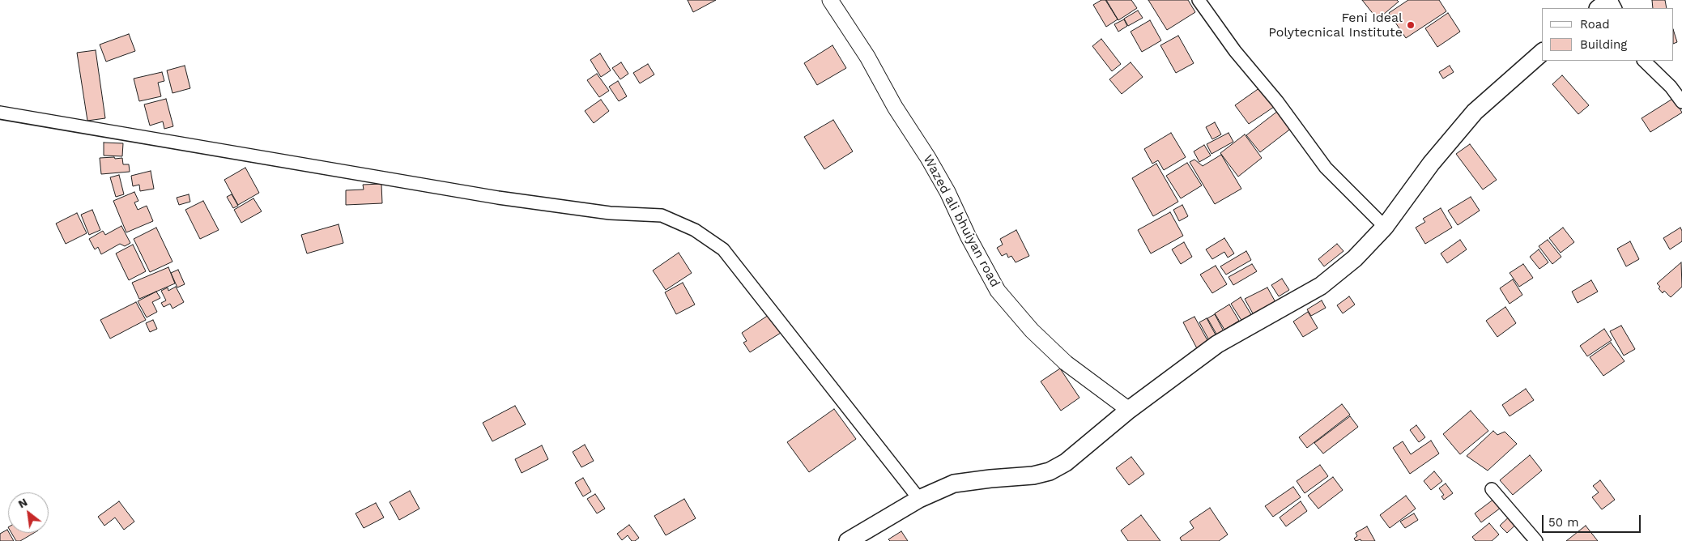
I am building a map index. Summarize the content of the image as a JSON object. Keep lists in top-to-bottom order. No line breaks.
{"streets":{"street":["Wazed ali bhuiyan road"]},"places":["Feni Ideal Polytecnical Institute"],"legend":["Road","Building"],"scale_bar":"50 m","north":"top left"}
